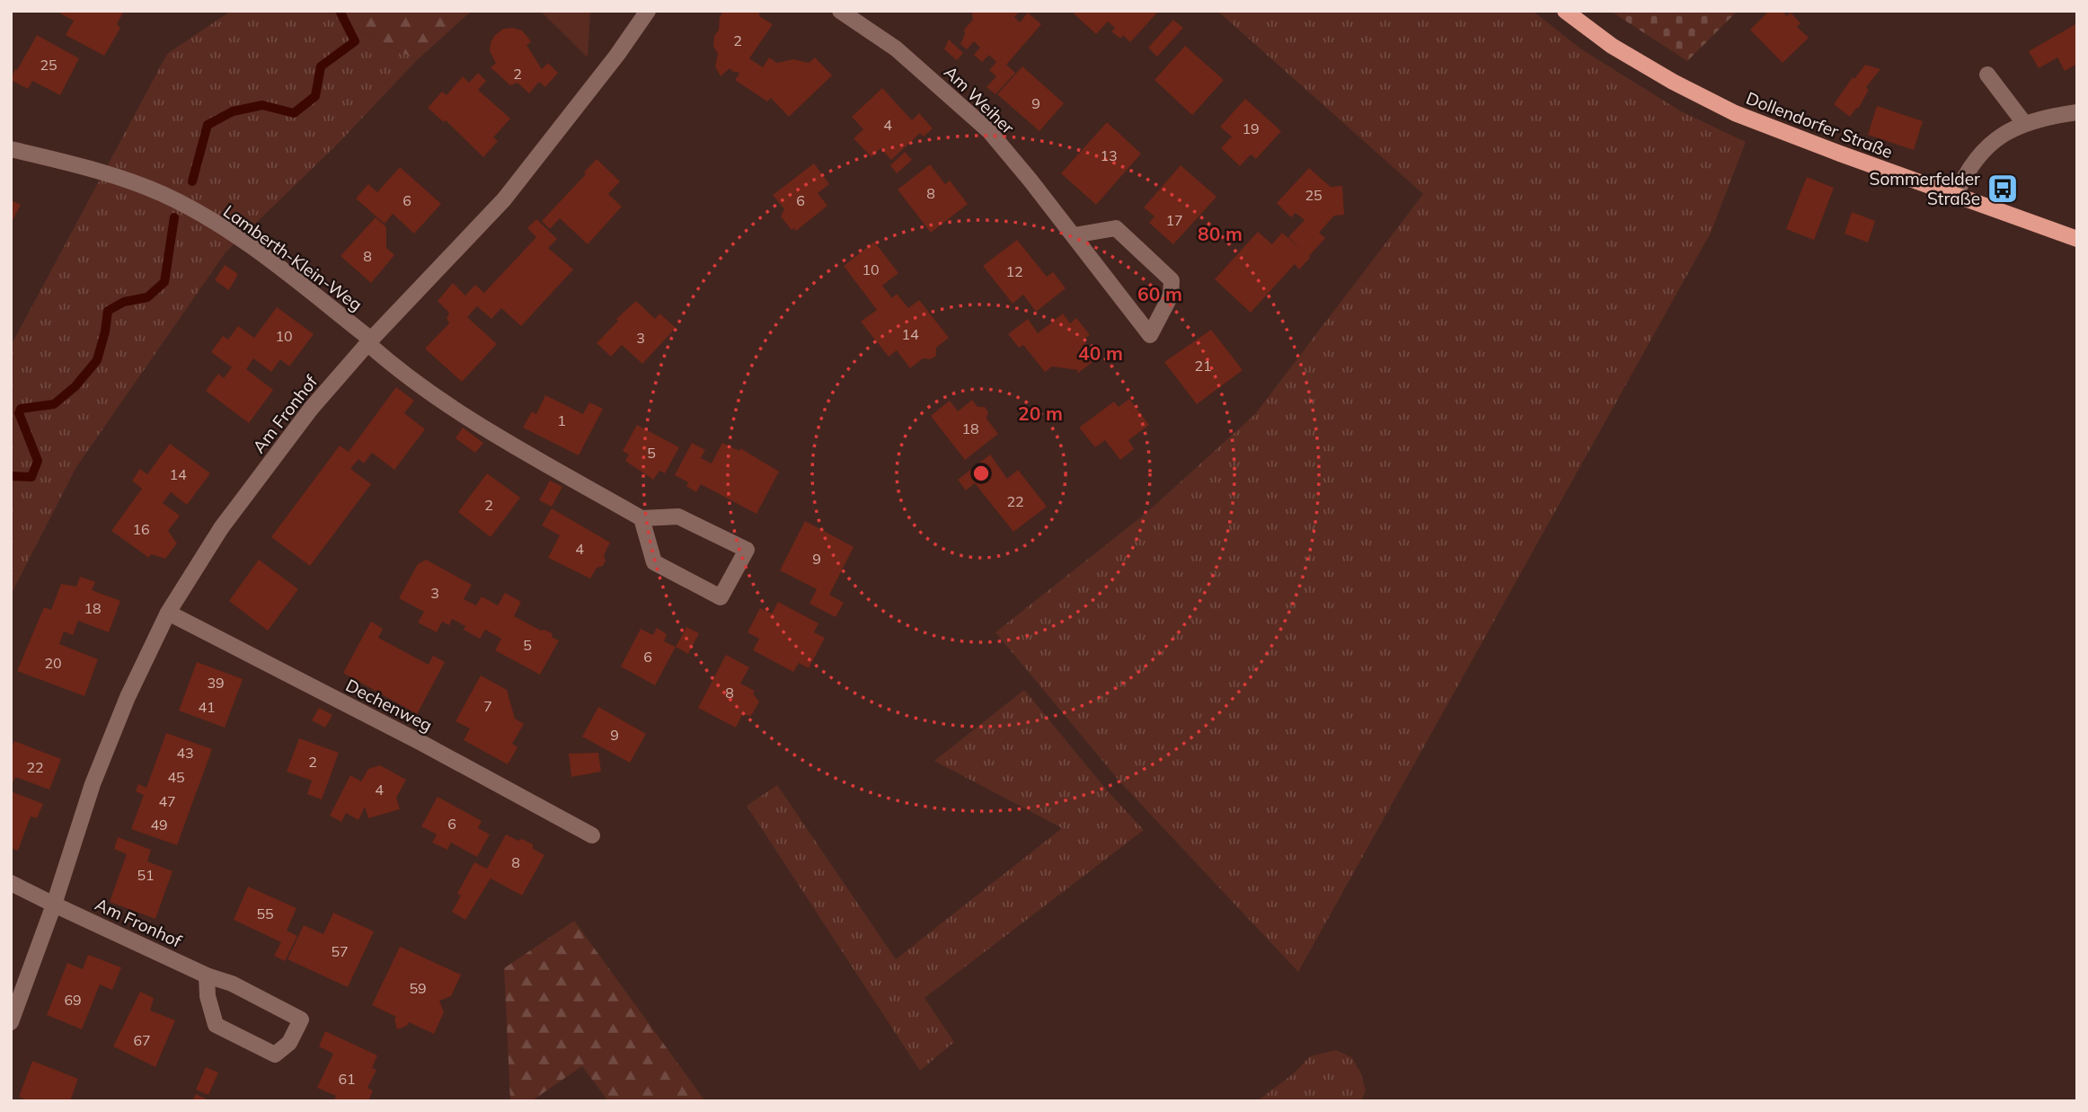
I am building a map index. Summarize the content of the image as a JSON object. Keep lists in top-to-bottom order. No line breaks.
{"streets":{"main road":["Dollendorfer Straße"],"street":["Am Weiher","Lamberth-Klein-Weg","Am Fronhof","Dechenweg"]},"crossings":[["Lamberth-Klein-Weg","Am Fronhof"],["Am Fronhof","Dechenweg"]],"places":{"bus stop":["Sommerfelder Straße"]},"house_numbers":["2","25","2","9","4","19","13","8","25","6","6","17","8","10","12","14","10","3","21","1","18","5","14","22","2","16","4","9","3","18","5","6","20","39","8","7","41","9","43","2","22","45","4","47","6","49","8","51","55","57","59","69","67","61"],"rings":["80 m","60 m","40 m","20 m"]}
